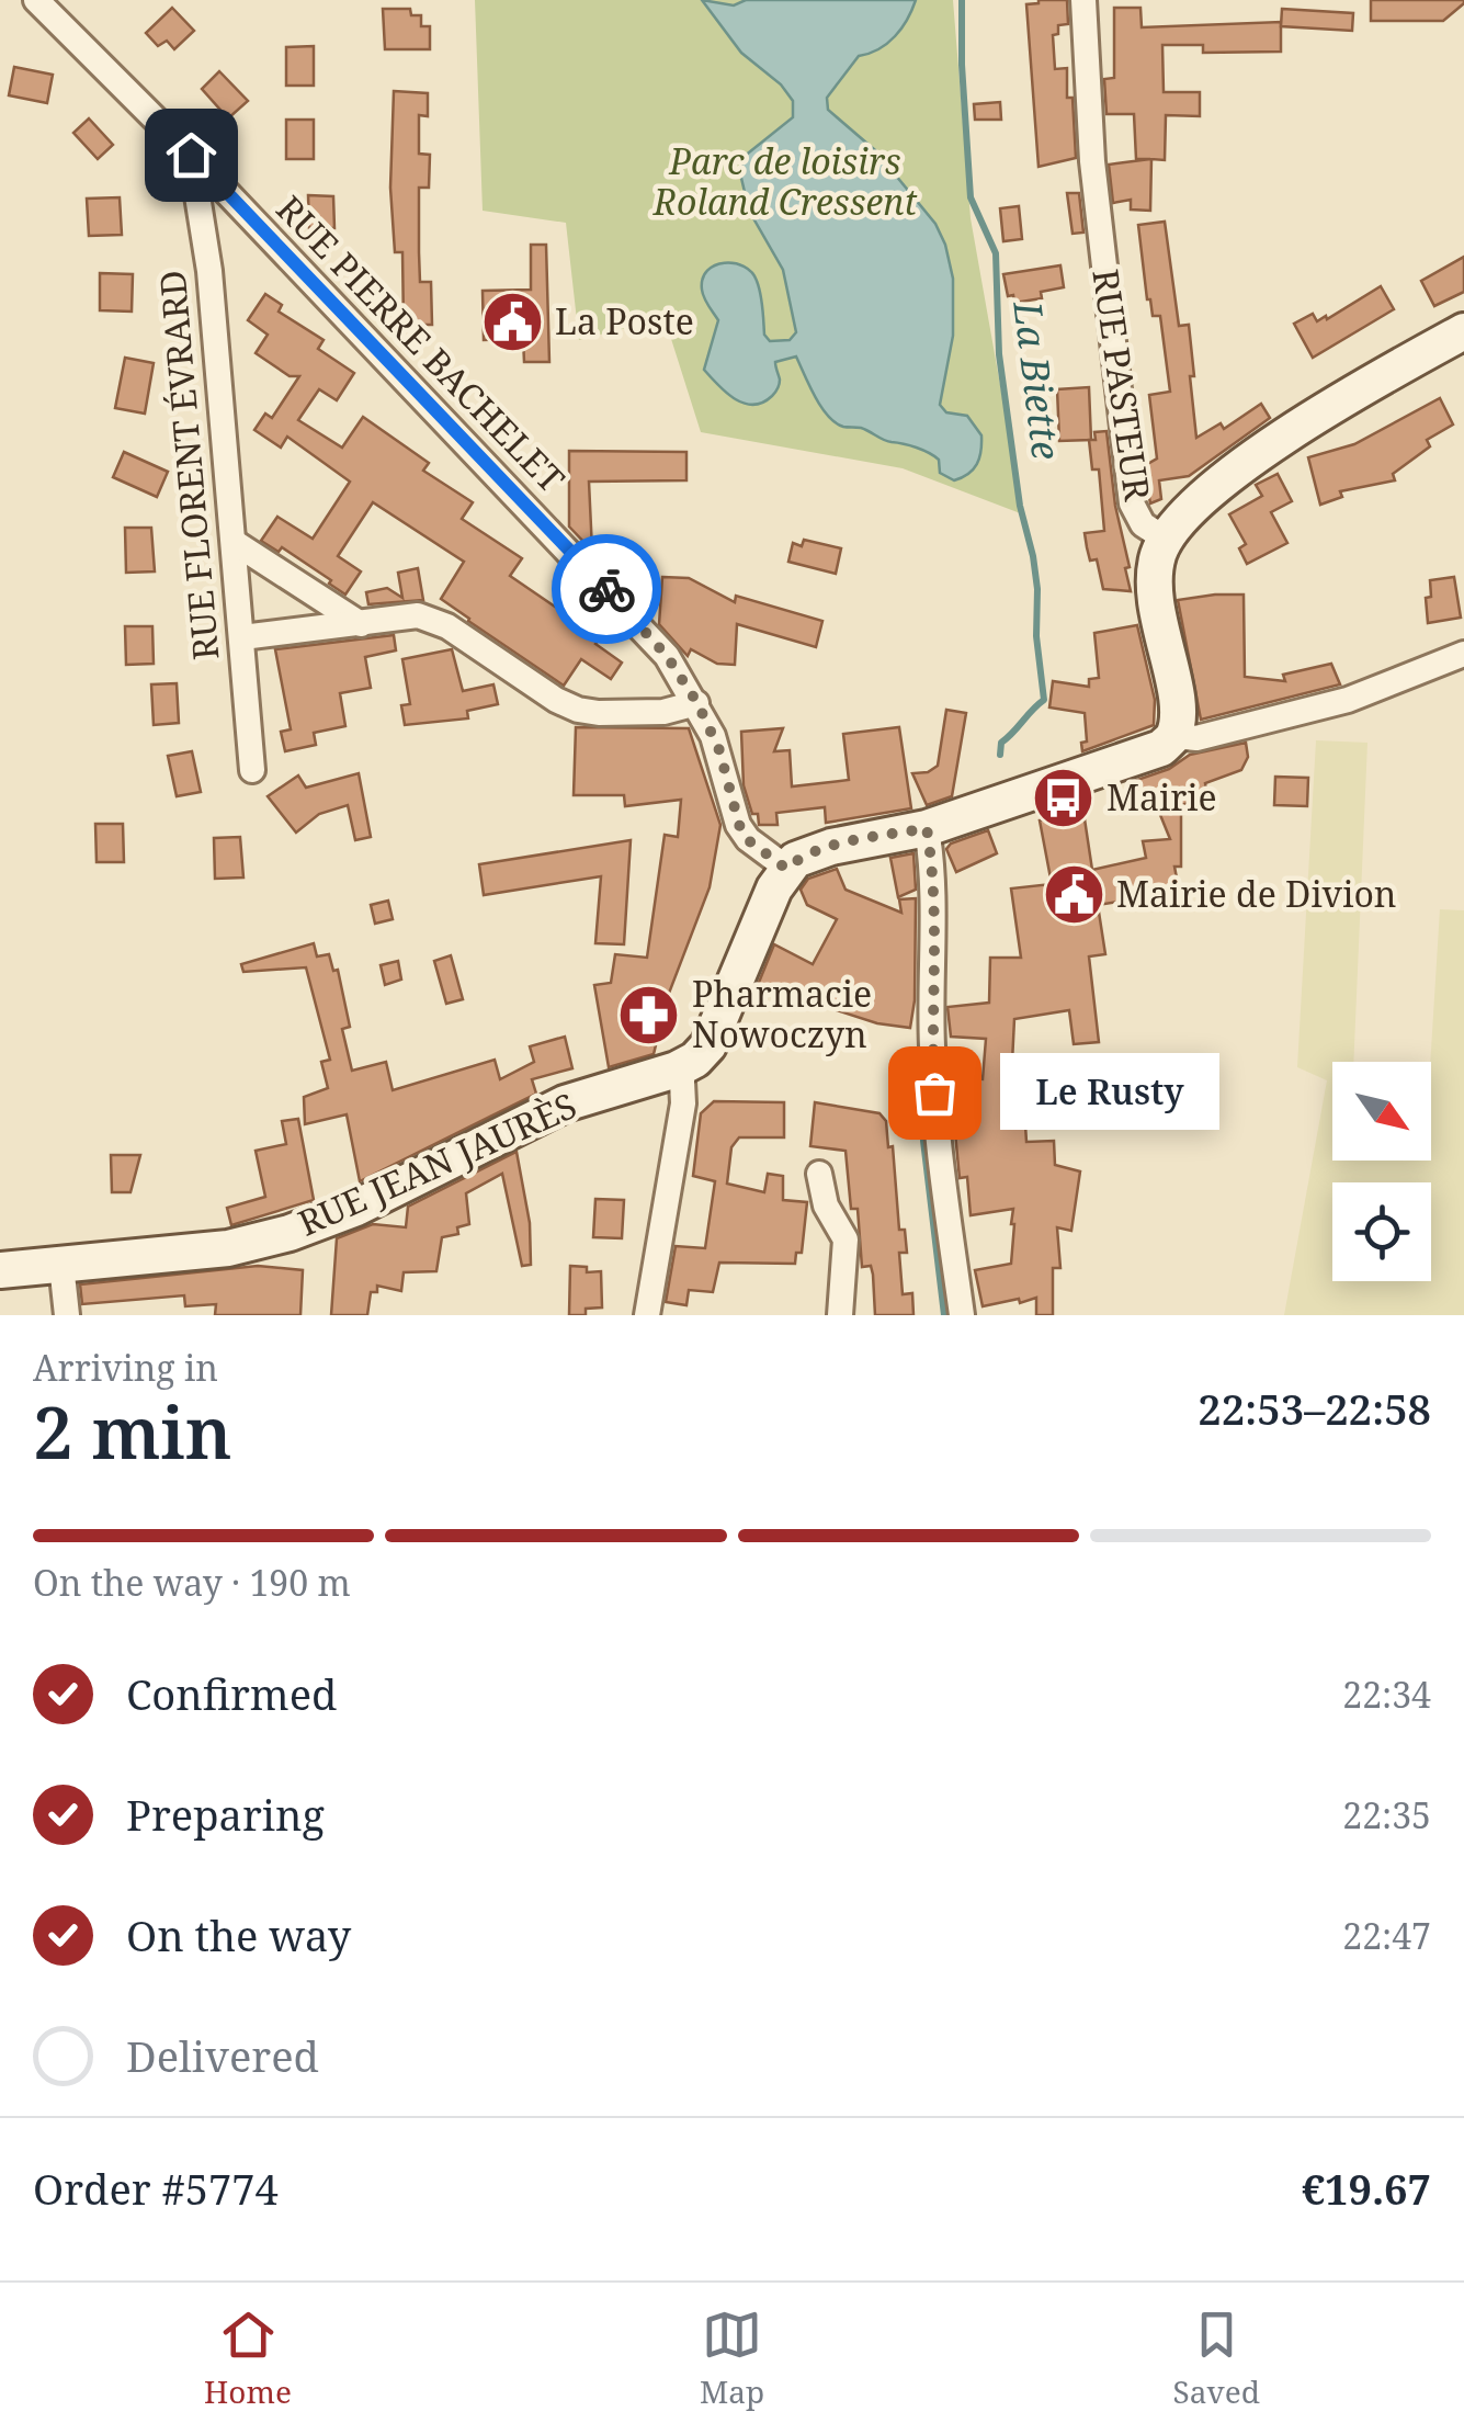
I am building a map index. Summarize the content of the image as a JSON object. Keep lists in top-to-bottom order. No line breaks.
{"streets":{"main road":["RUE PASTEUR","RUE JEAN JAURÈS"],"street":["RUE PIERRE BACHELET","RUE FLORENT ÉVRARD"]},"crossings":[["RUE PIERRE BACHELET","RUE FLORENT ÉVRARD"]],"water":["La Biette"],"parks":["Parc de loisirs Roland Cressent"],"places":{"public building":["La Poste","Mairie de Divion"],"bus stop":["Mairie"],"pharmacy":["Pharmacie Nowoczyn"],"other":["Le Rusty"]},"north":"bottom right","page":{"bubble":"Le Rusty","heading":["2 min","Arriving in","22:53–22:58"],"panel":["Order #5774","€19.67"],"bar":"On the way · 190 m","list":[["Confirmed","22:34"],["Preparing","22:35"],["On the way","22:47"],"Delivered"],"tabs":["Home","Map","Saved"]}}
